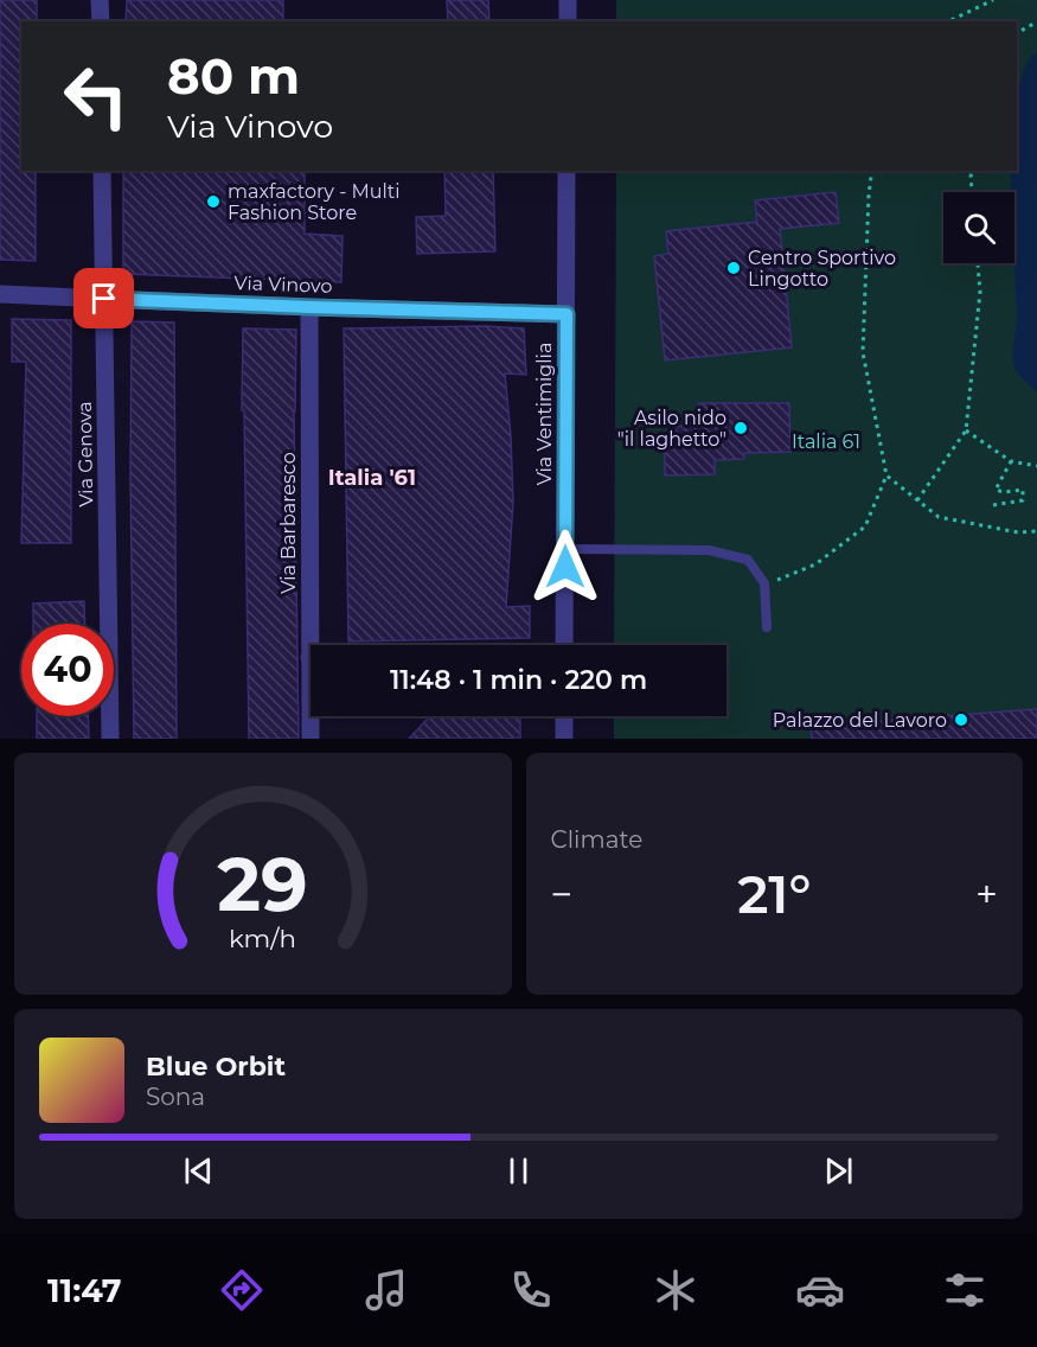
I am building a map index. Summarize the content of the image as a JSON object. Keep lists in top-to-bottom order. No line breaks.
{"streets":{"street":["Via Vinovo","Via Ventimiglia","Via Genova","Via Barbaresco"]},"crossings":[["Via Vinovo","Via Ventimiglia"],["Via Vinovo","Via Genova"],["Via Vinovo","Via Barbaresco"]],"districts":["Italia '61"],"parks":["Italia 61"],"places":["maxfactory - Multi Fashion Store","Centro Sportivo Lingotto","Asilo nido \"il laghetto\"","Palazzo del Lavoro"],"page":{"turn":["80 m","Via Vinovo"],"limit":"40","trip":"11:48 · 1 min · 220 m","tile":"Climate","heat":["−","21°","+"],"song":["Blue Orbit","Sona"],"tabs":"11:47","gauge":["29","km/h"]}}
